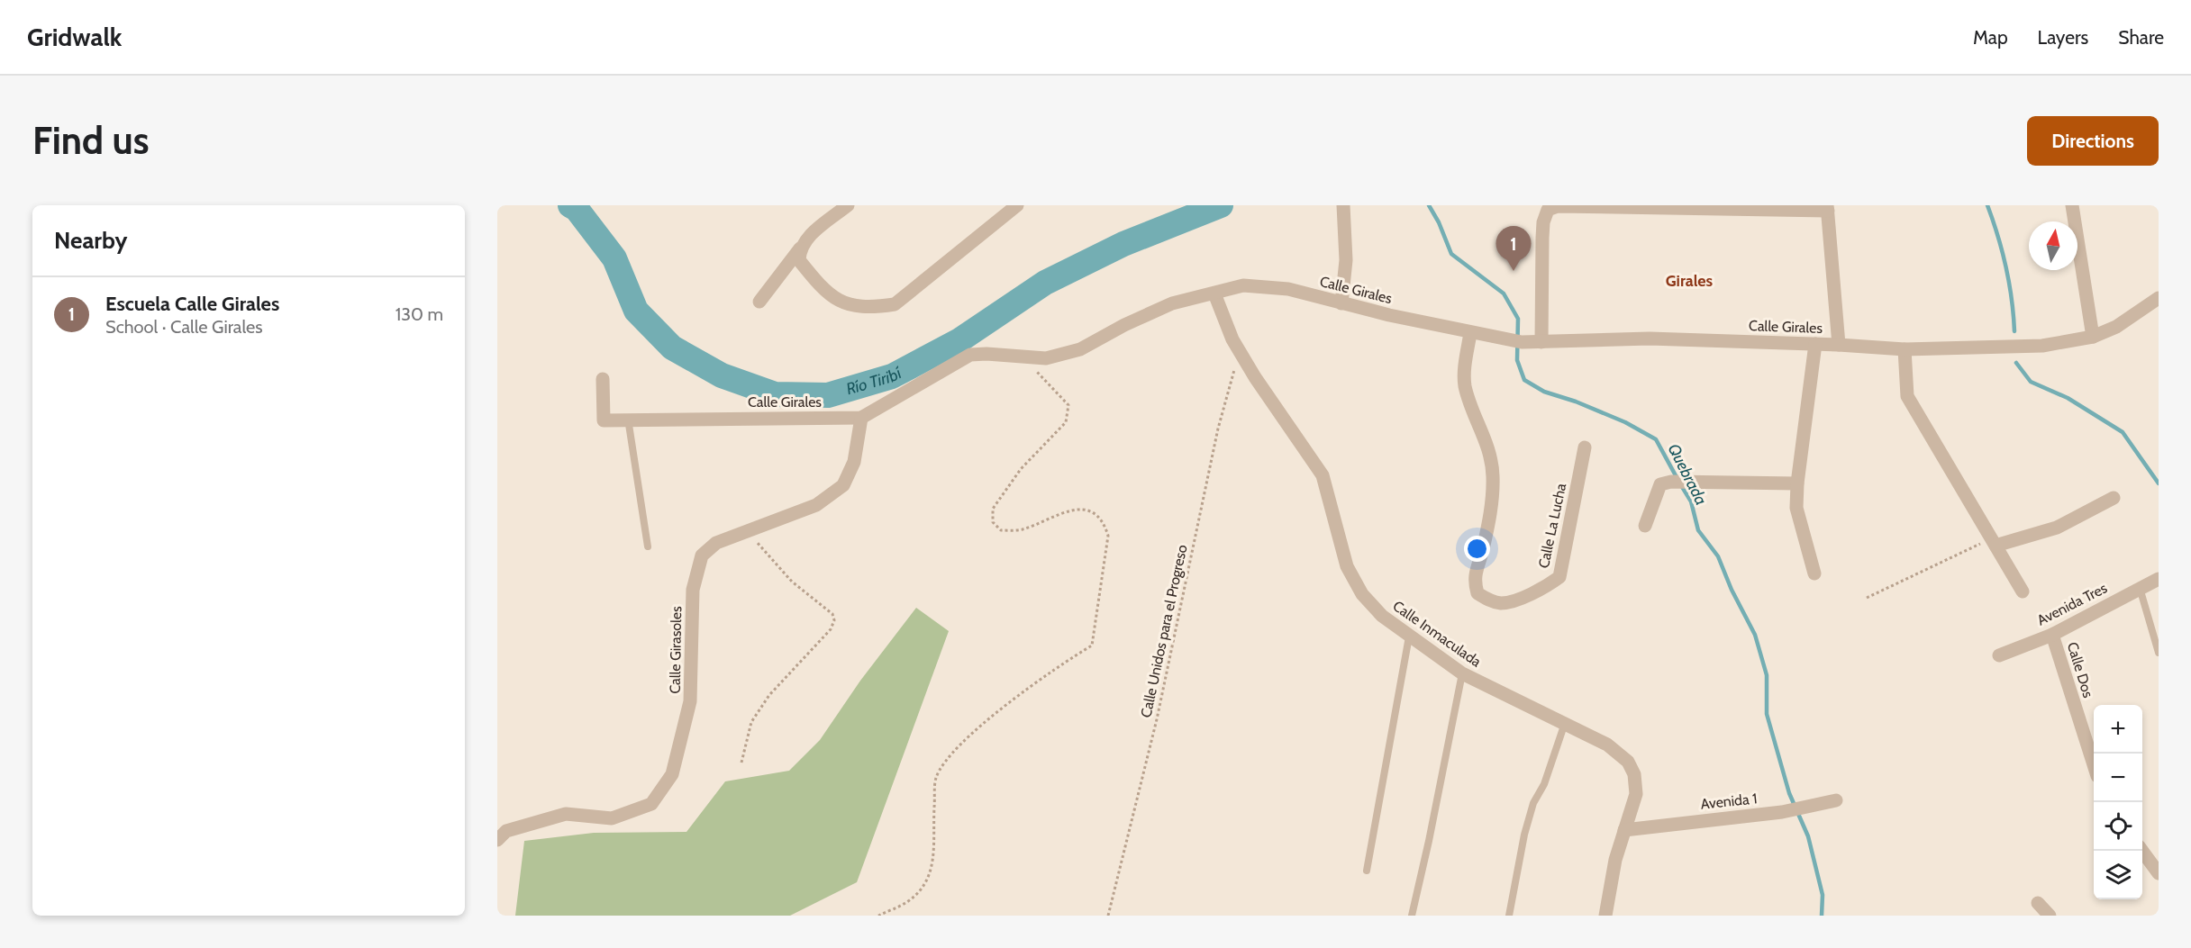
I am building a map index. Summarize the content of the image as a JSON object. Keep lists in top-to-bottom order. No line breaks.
{"streets":{"street":["Calle Girales","Calle La Lucha","Avenida Tres","Calle Inmaculada","Calle Girasoles","Calle Dos","Avenida 1"],"path":["Calle Unidos para el Progreso"]},"crossings":[["Calle Girales","Calle La Lucha"],["Calle Girales","Calle Inmaculada"],["Calle Girales","Calle Girasoles"],["Avenida Tres","Calle Dos"],["Calle Unidos para el Progreso","Calle Inmaculada"],["Calle Inmaculada","Avenida 1"]],"districts":["Girales"],"water":["Río Tiribí","Quebrada"],"north":"top","page":{"header":"Gridwalk","nav":["Map","Layers","Share"],"buttons":"Directions","title":"Find us","heading":"Nearby","pins":"1","list":[{"mark":"1","name":"Escuela Calle Girales","note":"School · Calle Girales","value":"130 m"}],"map_buttons":["+","−"]}}
